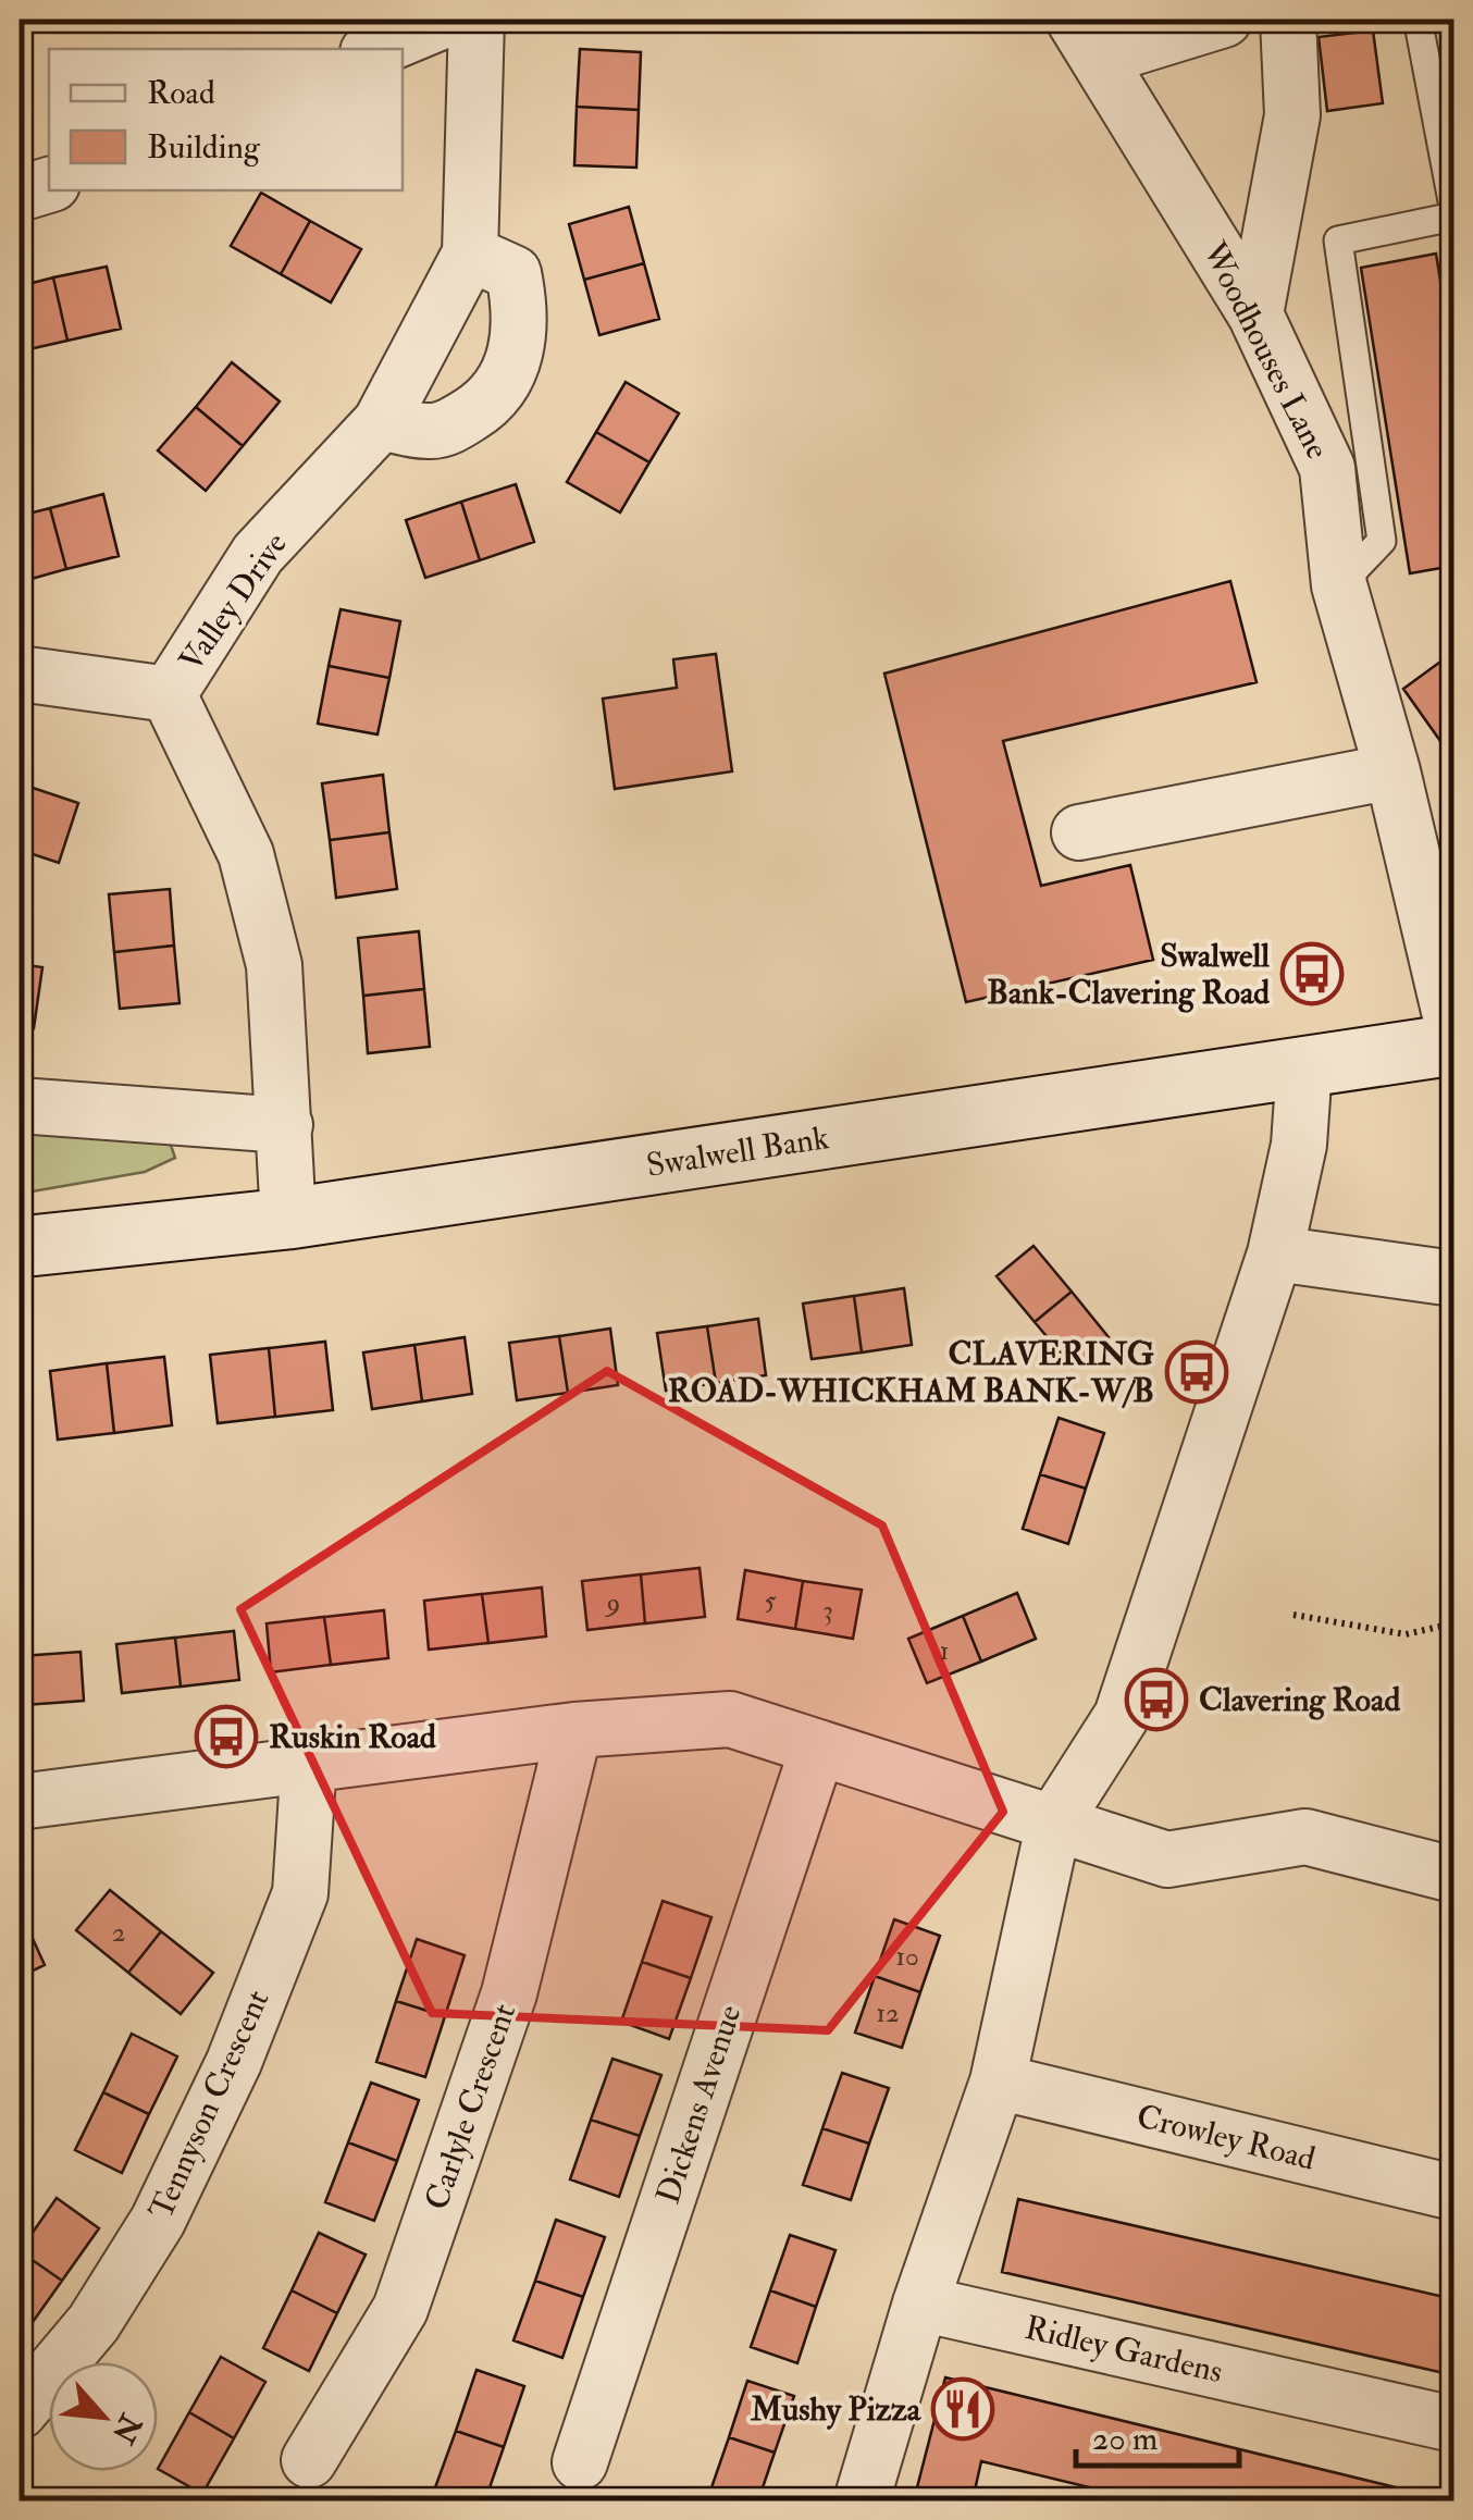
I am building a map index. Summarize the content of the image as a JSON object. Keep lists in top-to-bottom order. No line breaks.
{"streets":{"main road":["Swalwell Bank"],"street":["Woodhouses Lane","Valley Drive","Tennyson Crescent","Dickens Avenue","Carlyle Crescent","Crowley Road","Ridley Gardens"]},"crossings":[["Valley Drive","Swalwell Bank"]],"places":{"bus stop":["Swalwell Bank-Clavering Road","CLAVERING ROAD-WHICKHAM BANK-W/B","Clavering Road","Ruskin Road"],"restaurant":["Mushy Pizza"]},"house_numbers":["5","9","3","1","2","10","12"],"legend":["Road","Building"],"scale_bar":"20 m","north":"bottom right"}
